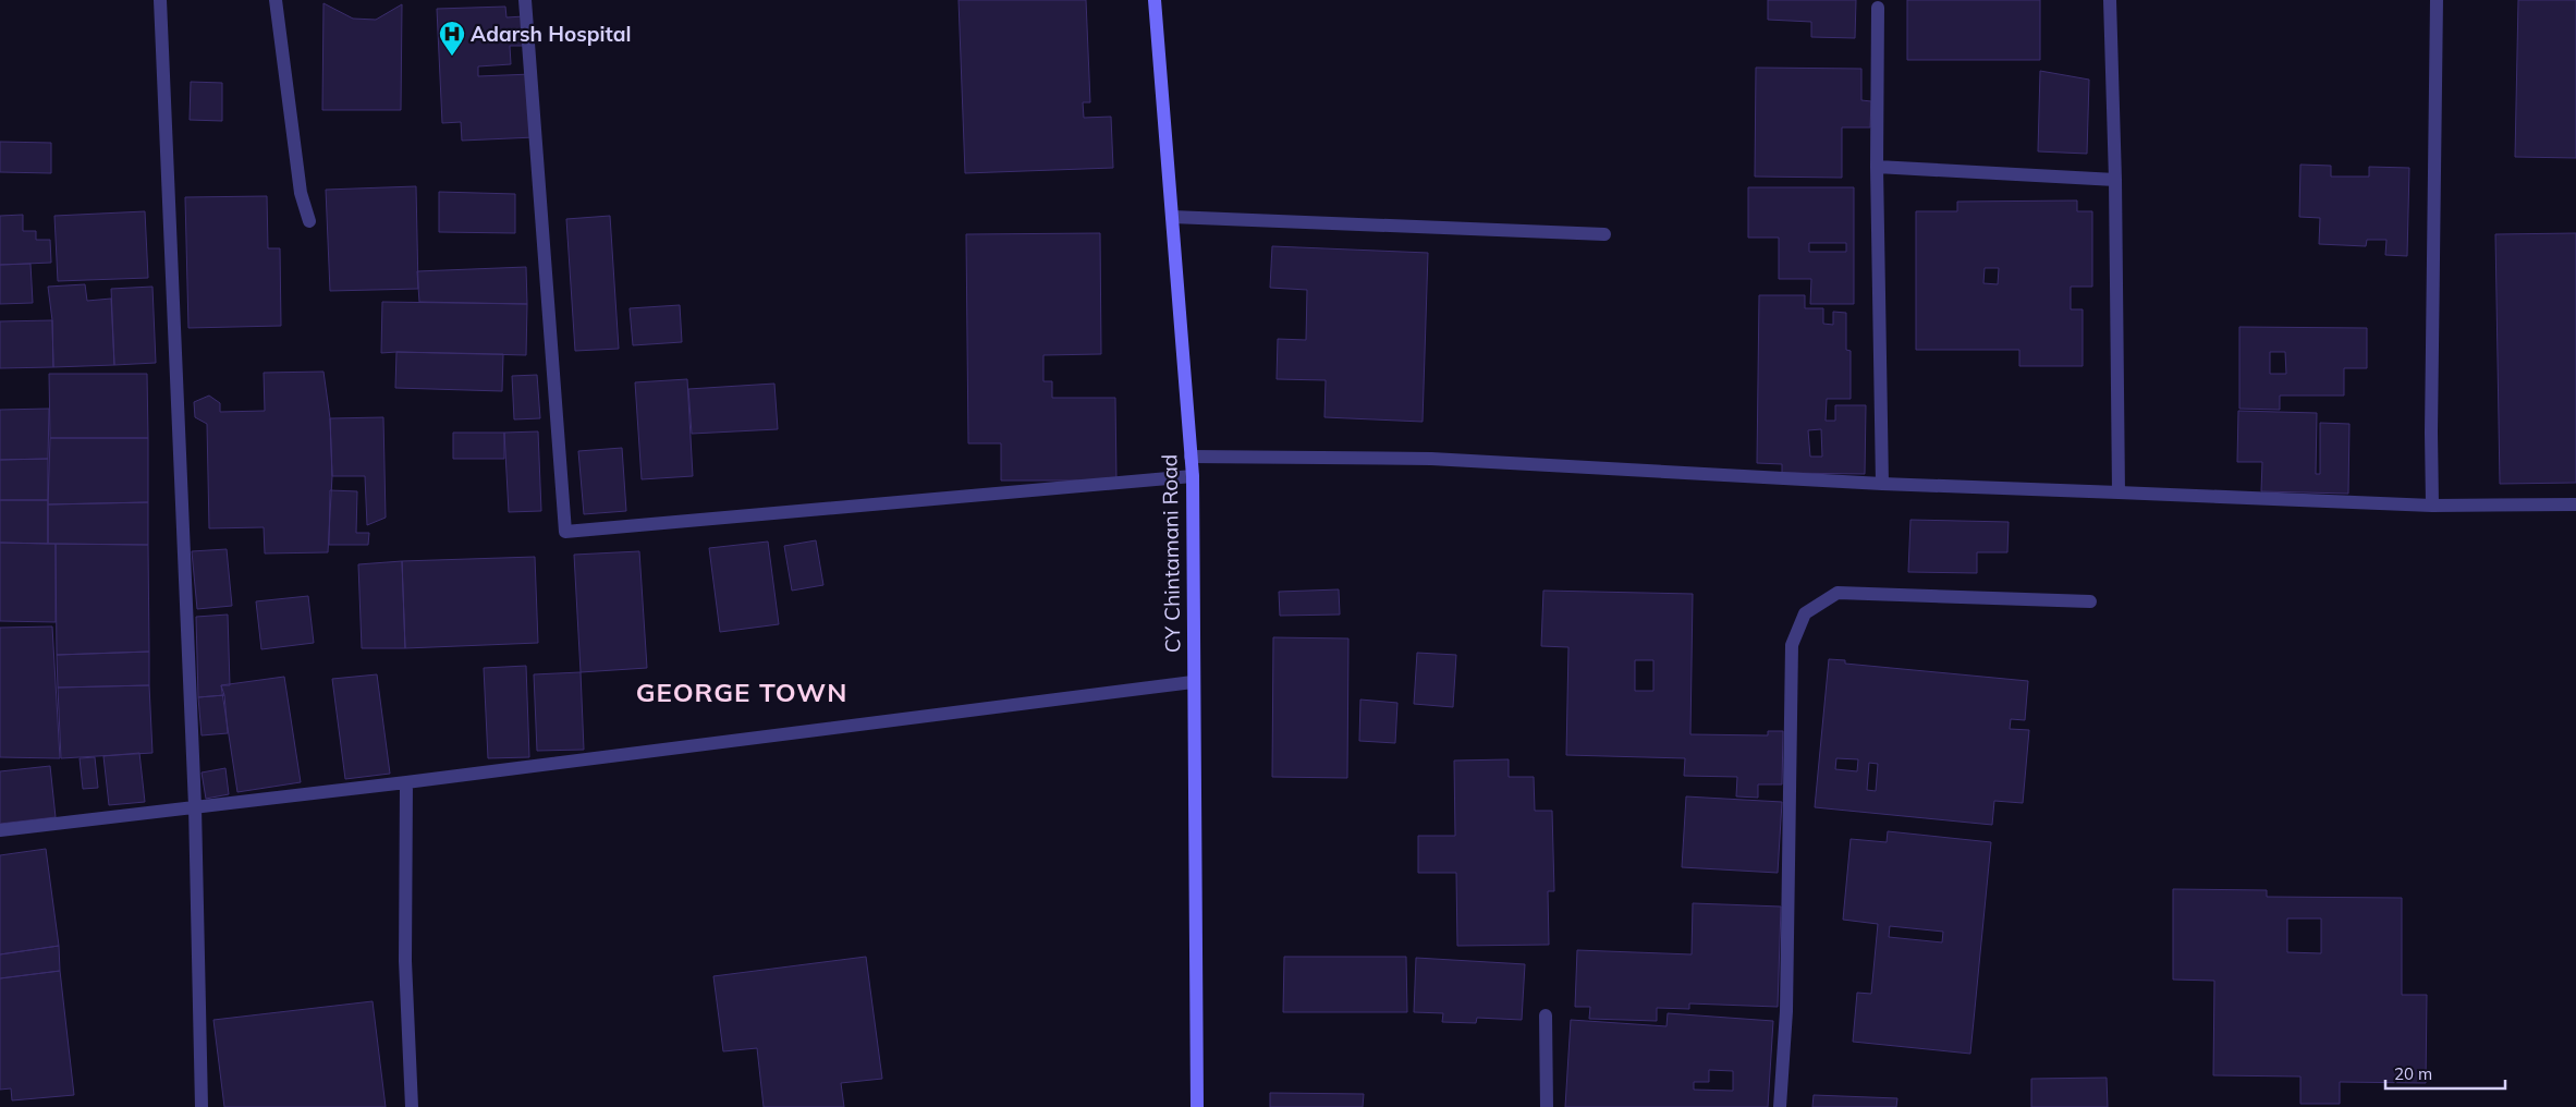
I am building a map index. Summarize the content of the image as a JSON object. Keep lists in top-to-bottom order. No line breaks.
{"streets":{"street":["CY Chintamani Road"]},"districts":["GEORGE TOWN"],"places":{"hospital":["Adarsh Hospital"]},"scale_bar":"20 m"}
